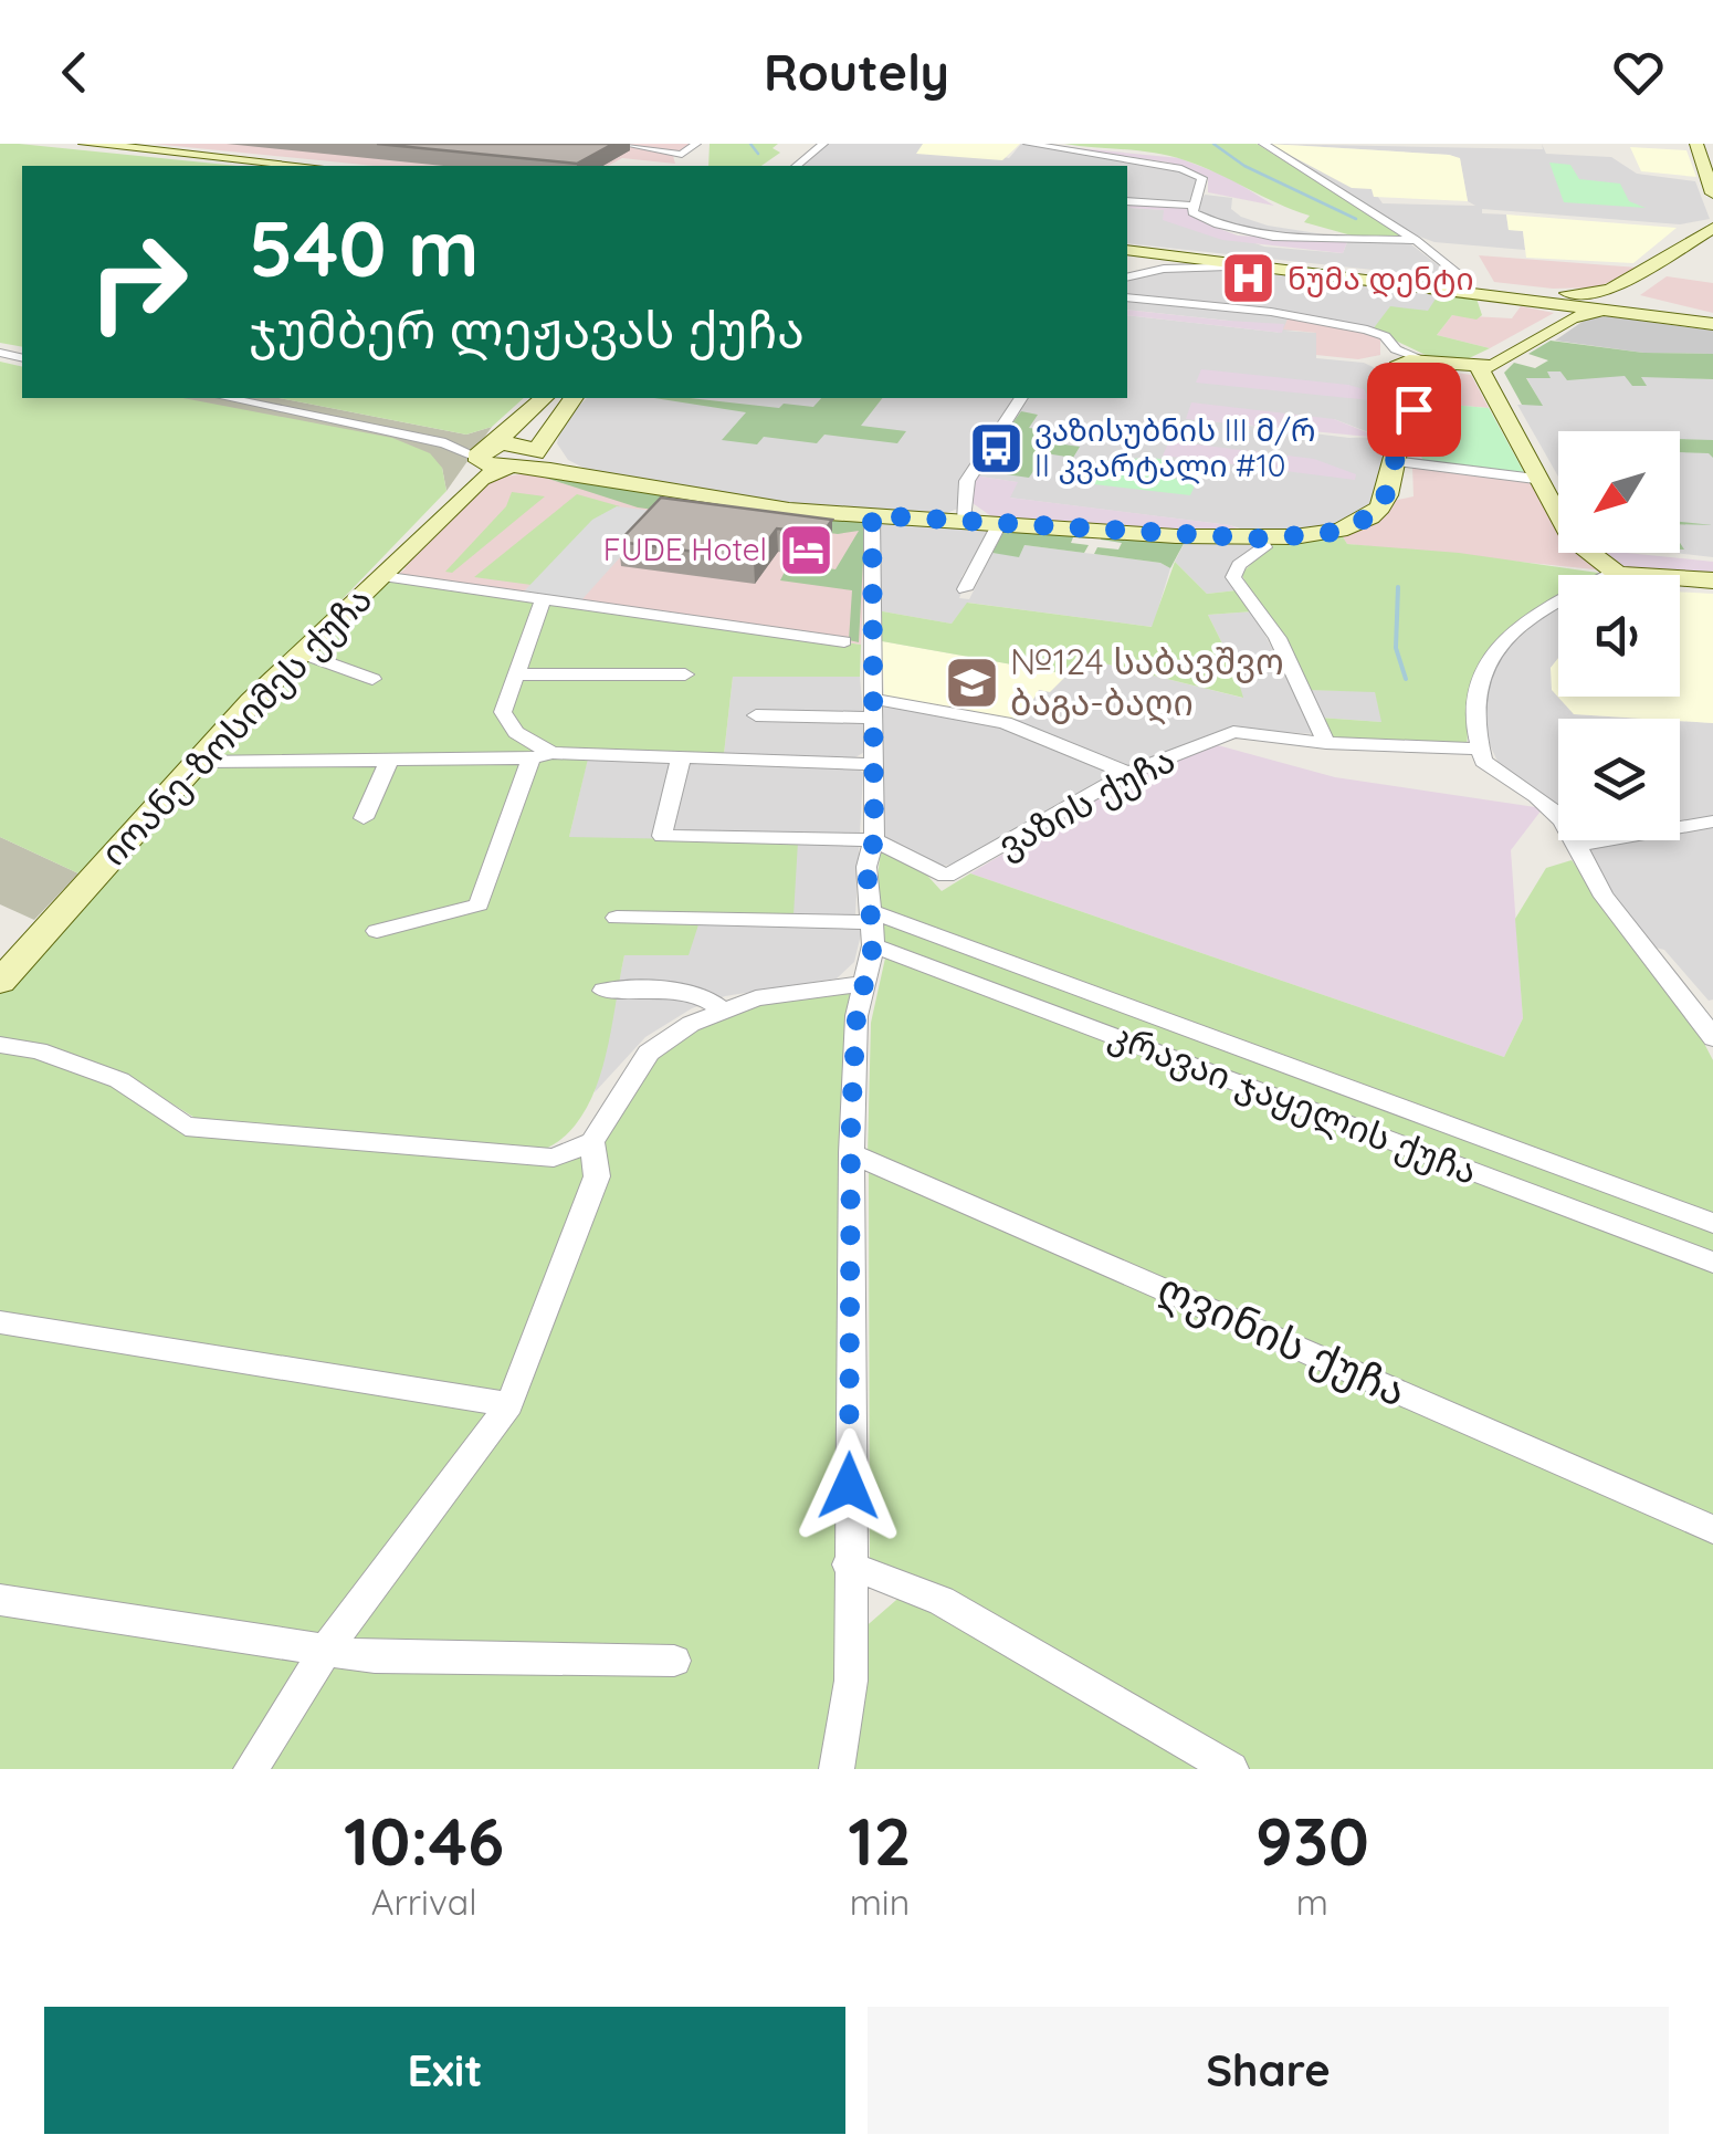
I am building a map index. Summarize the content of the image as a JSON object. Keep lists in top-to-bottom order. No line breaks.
{"streets":{"street":["იოანე-ზოსიმეს ქუჩა","ვაზის ქუჩა","კრავაი ჯაყელის ქუჩა","ღვინის ქუჩა"]},"places":{"hospital":["ნუმა დენტი"],"bus stop":["ვაზისუბნის III მ/რ II კვარტალი #10"],"hotel":["FUDE Hotel"],"school or university":["№124 საბავშვო ბაგა-ბაღი"]},"north":"bottom left","page":{"header":"Routely","turn":["540 m","ჯუმბერ ლეჟავას ქუჩა"],"eta":["10:46","Arrival","12","min","930","m"],"buttons":["Exit","Share"]}}
